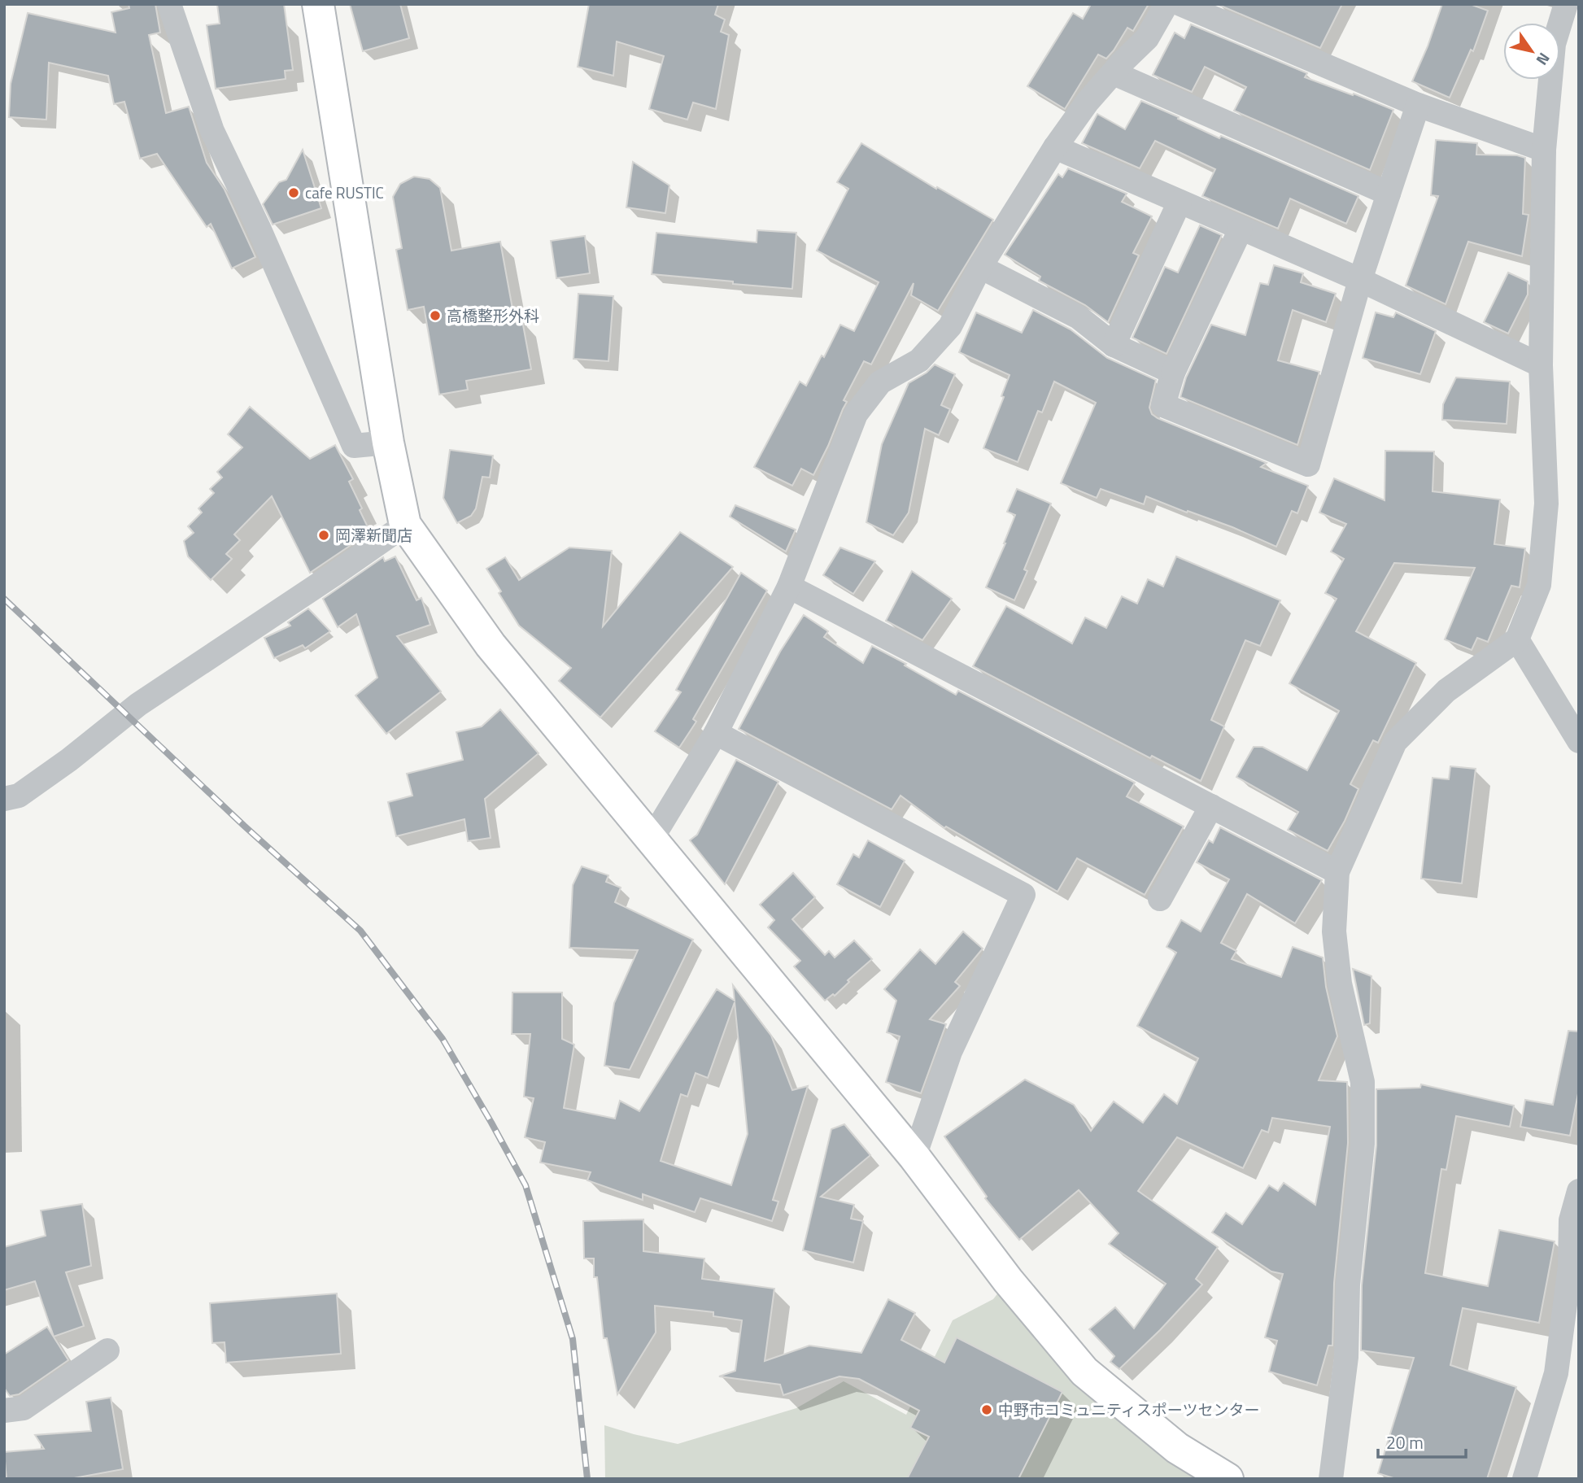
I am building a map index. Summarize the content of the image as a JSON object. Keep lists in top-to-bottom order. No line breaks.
{"places":["cafe RUSTIC","高橋整形外科","岡澤新聞店","中野市コミュニティスポーツセンター"],"scale_bar":"20 m","north":"bottom right"}
